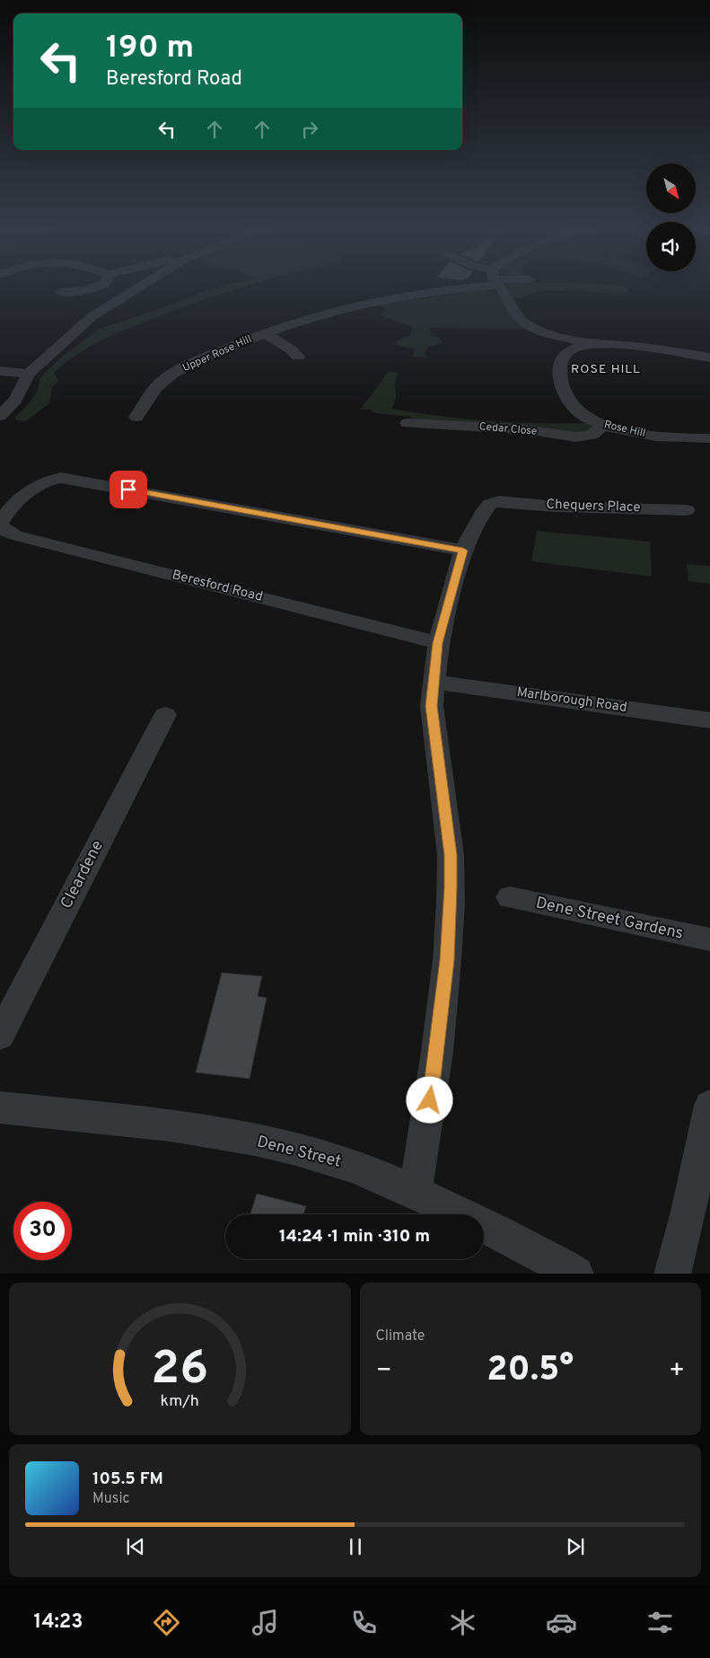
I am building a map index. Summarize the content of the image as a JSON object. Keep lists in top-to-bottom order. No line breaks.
{"streets":{"street":["Upper Rose Hill","Cedar Close","Rose Hill","Chequers Place","Beresford Road","Marlborough Road","Cleardene","Dene Street Gardens","Dene Street"]},"crossings":[["Cedar Close","Rose Hill"],["Chequers Place","Beresford Road"]],"districts":["ROSE HILL"],"north":"bottom right","page":{"turn":["190 m","Beresford Road"],"limit":"30","trip":"14:24 · 1 min · 310 m","tile":"Climate","heat":["−","20.5°","+"],"song":["105.5 FM","Music"],"tabs":"14:23","gauge":["26","km/h"]}}
